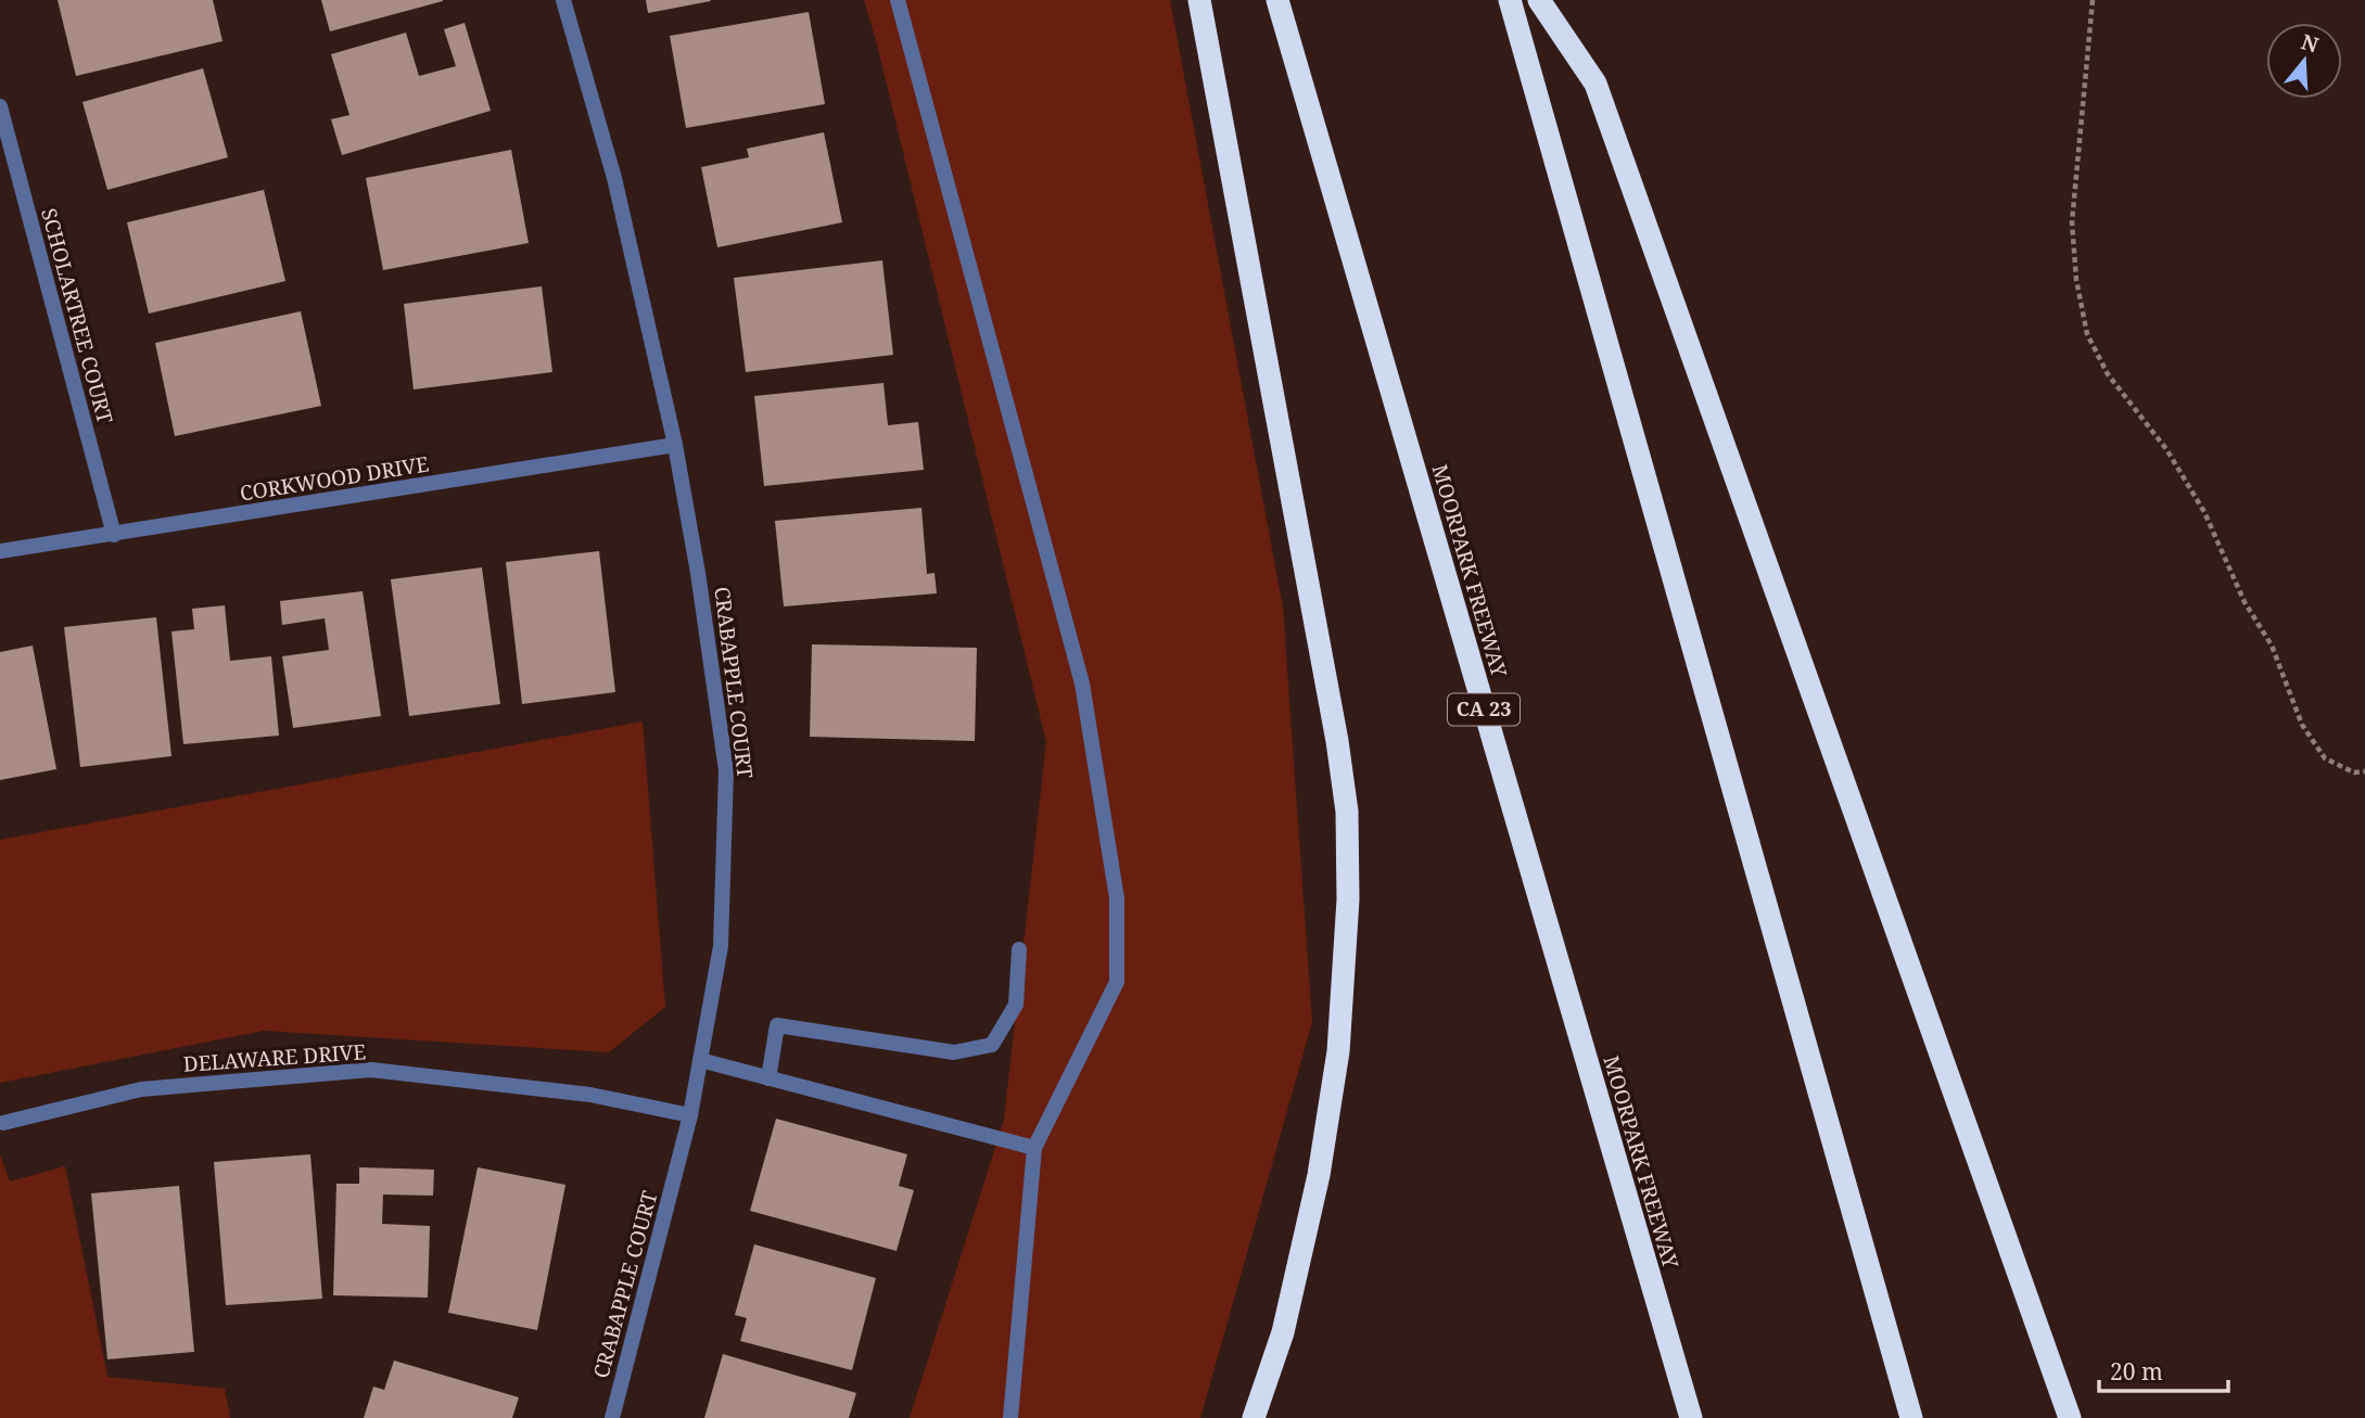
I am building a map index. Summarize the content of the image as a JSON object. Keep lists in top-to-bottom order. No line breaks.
{"streets":{"highway":["MOORPARK FREEWAY","CA 23"],"street":["SCHOLARTREE COURT","CORKWOOD DRIVE","CRABAPPLE COURT","DELAWARE DRIVE"]},"crossings":[["SCHOLARTREE COURT","CORKWOOD DRIVE"],["CORKWOOD DRIVE","CRABAPPLE COURT"],["CRABAPPLE COURT","DELAWARE DRIVE"]],"scale_bar":"20 m","north":"top"}
